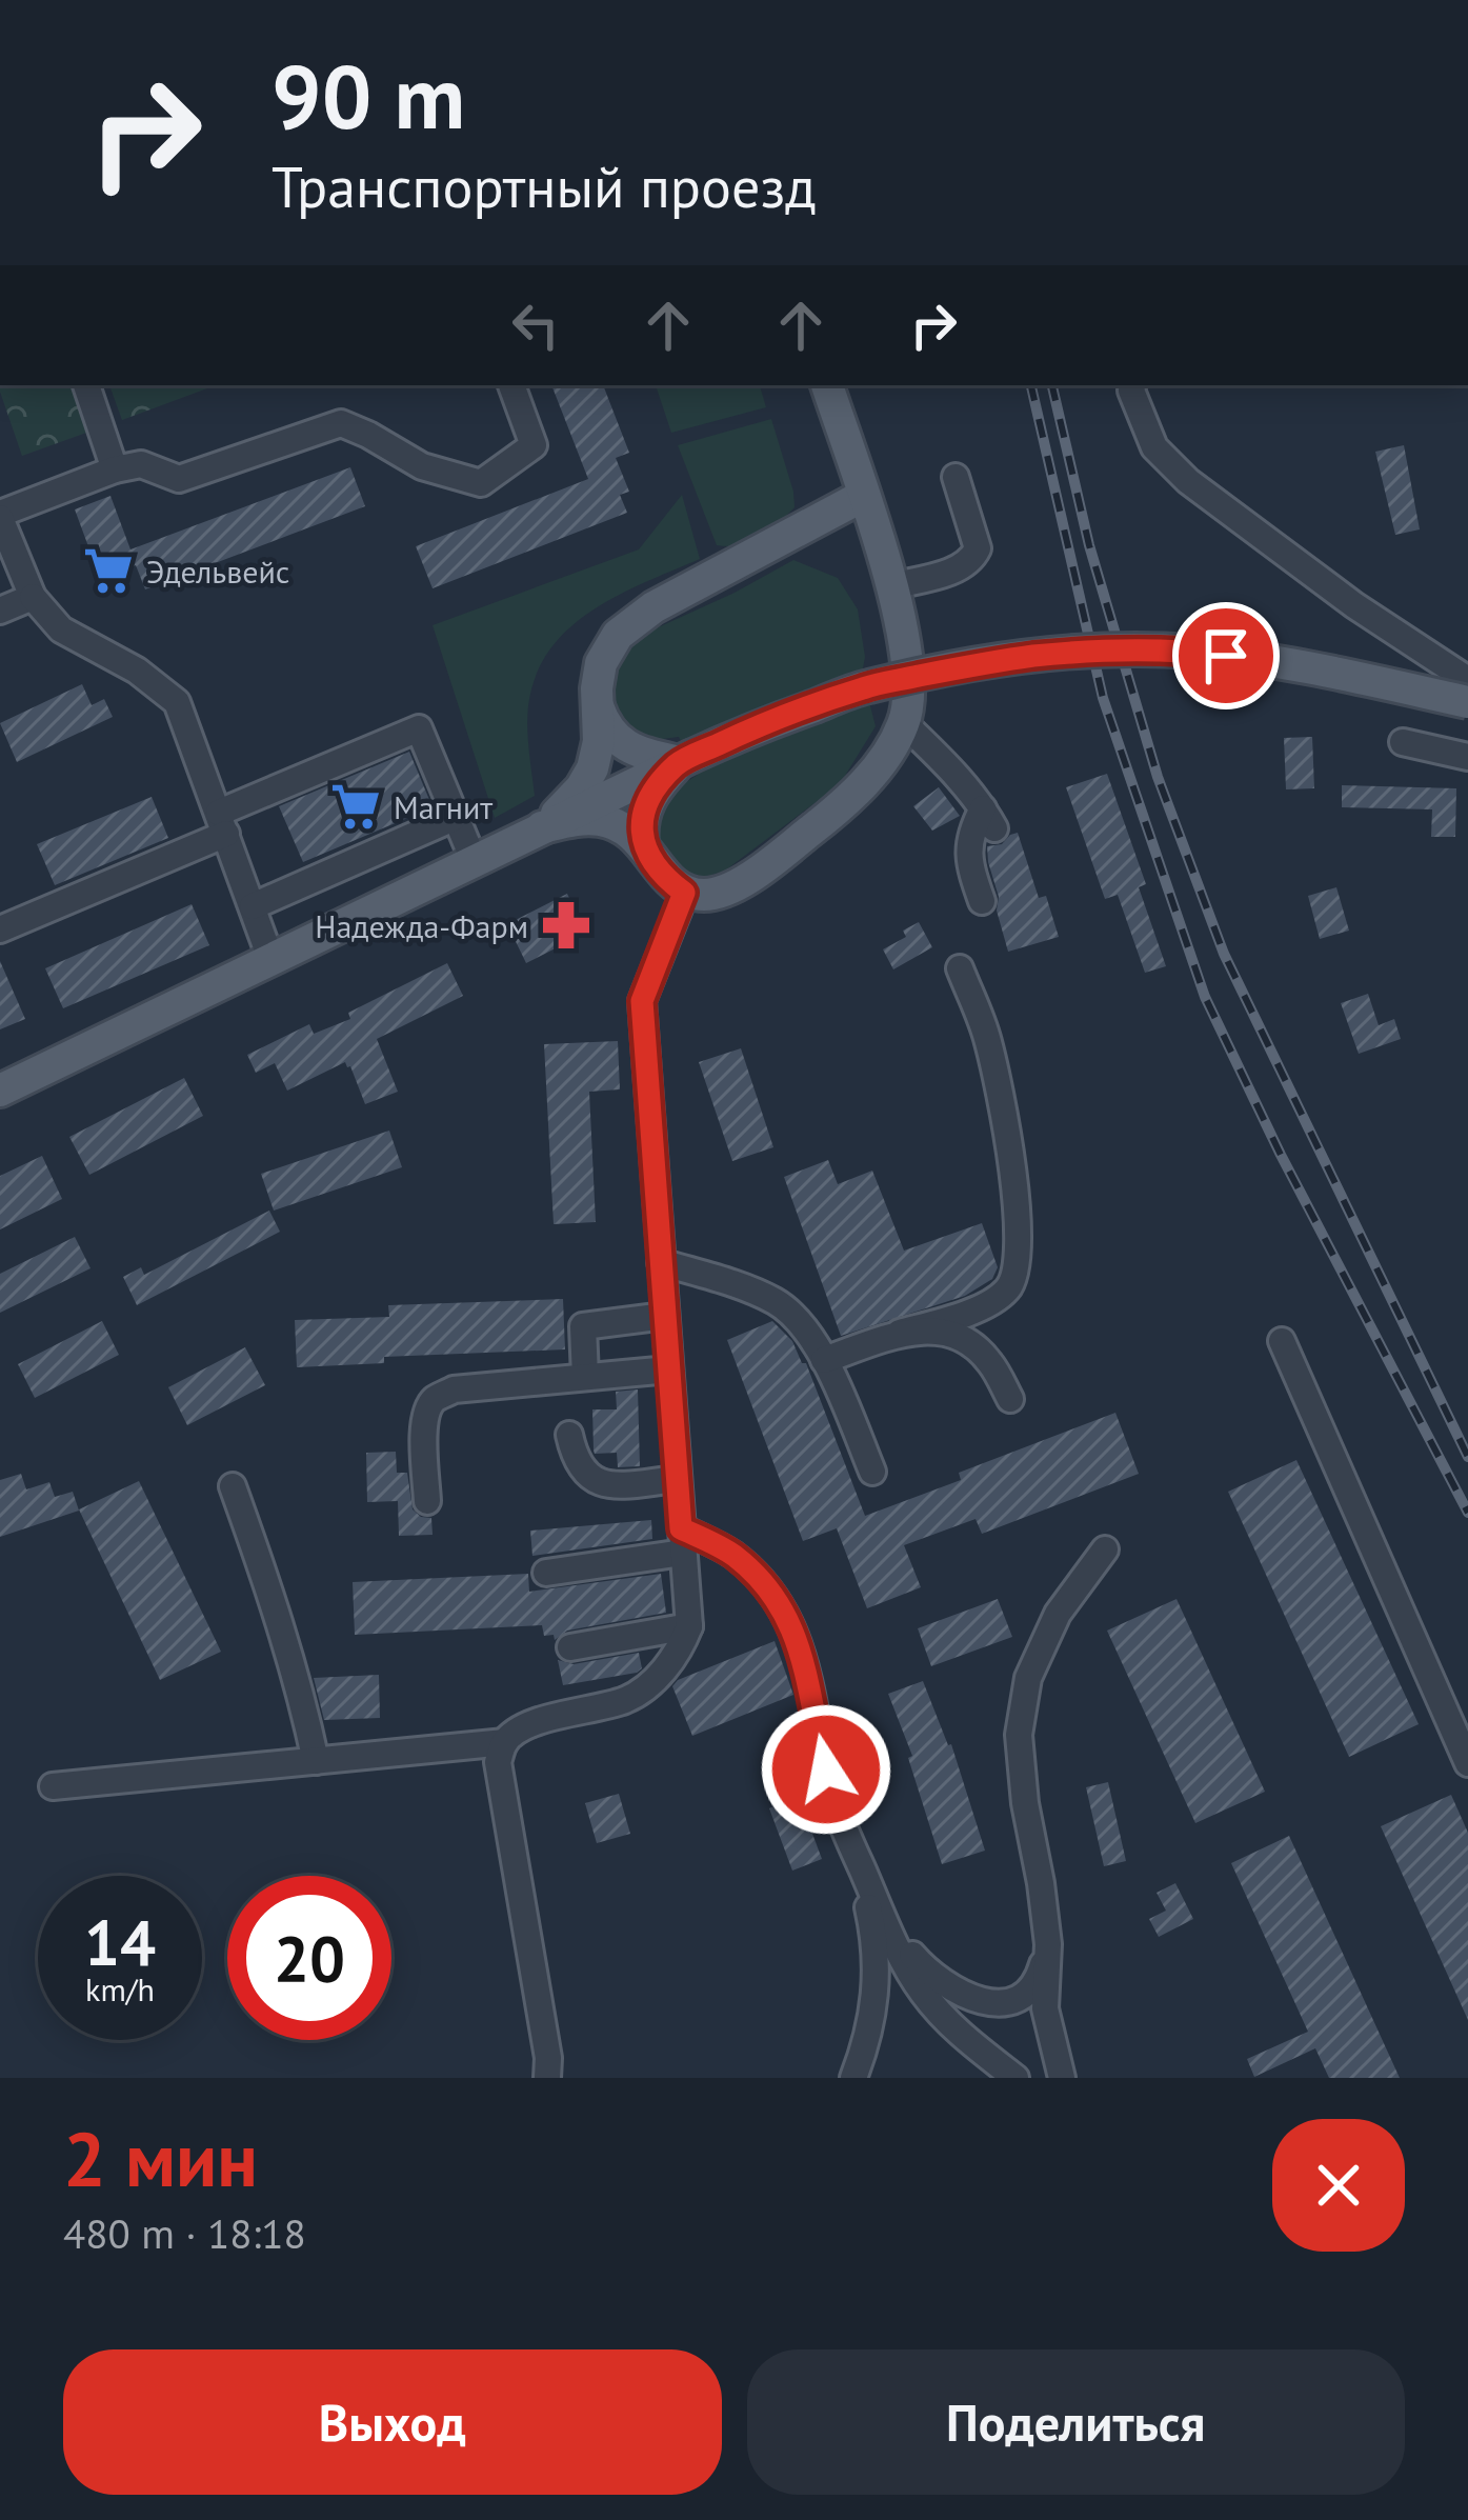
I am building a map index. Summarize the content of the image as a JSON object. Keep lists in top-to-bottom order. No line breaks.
{"places":{"supermarket":["Эдельвейс","Магнит"],"pharmacy":["Надежда-Фарм"]},"page":{"turn":["90 m","Транспортный проезд"],"speed":"14 km/h","limit":"20","heading":["2 мин","480 m · 18:18"],"buttons":["Выход","Поделиться"]}}
